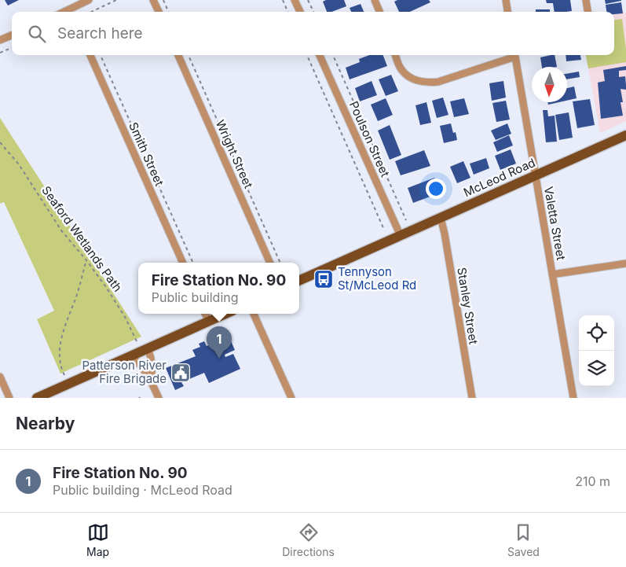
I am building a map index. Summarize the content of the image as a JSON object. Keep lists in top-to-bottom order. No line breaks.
{"streets":{"main road":["McLeod Road"],"street":["Poulson Street","Smith Street","Wright Street","Valetta Street","Stanley Street"],"path":["Seaford Wetlands Path"]},"crossings":[["Poulson Street","McLeod Road"],["McLeod Road","Valetta Street"],["McLeod Road","Stanley Street"]],"places":{"bus stop":["Tennyson St/McLeod Rd"],"public building":["Patterson River Fire Brigade"]},"north":"bottom","page":{"search":"Search here","popup":["Fire Station No. 90","Public building"],"pins":"1","heading":"Nearby","list":[{"mark":"1","name":"Fire Station No. 90","note":"Public building · McLeod Road","value":"210 m"}],"nav":["Map","Directions","Saved"]}}
